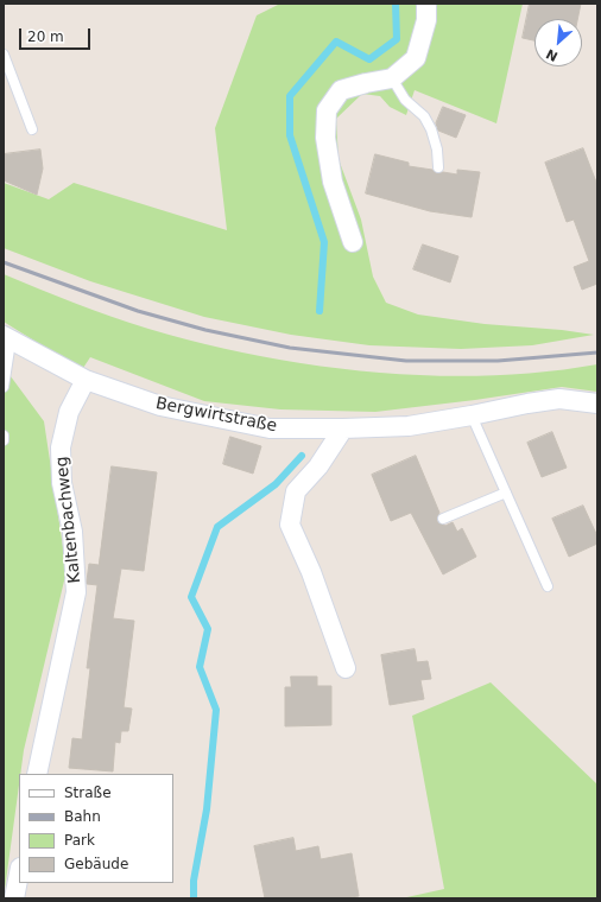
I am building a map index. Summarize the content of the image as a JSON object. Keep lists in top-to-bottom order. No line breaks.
{"streets":{"street":["Bergwirtstraße","Kaltenbachweg"]},"crossings":[["Bergwirtstraße","Kaltenbachweg"]],"legend":["Straße","Bahn","Park","Gebäude"],"scale_bar":"20 m","north":"bottom left"}
